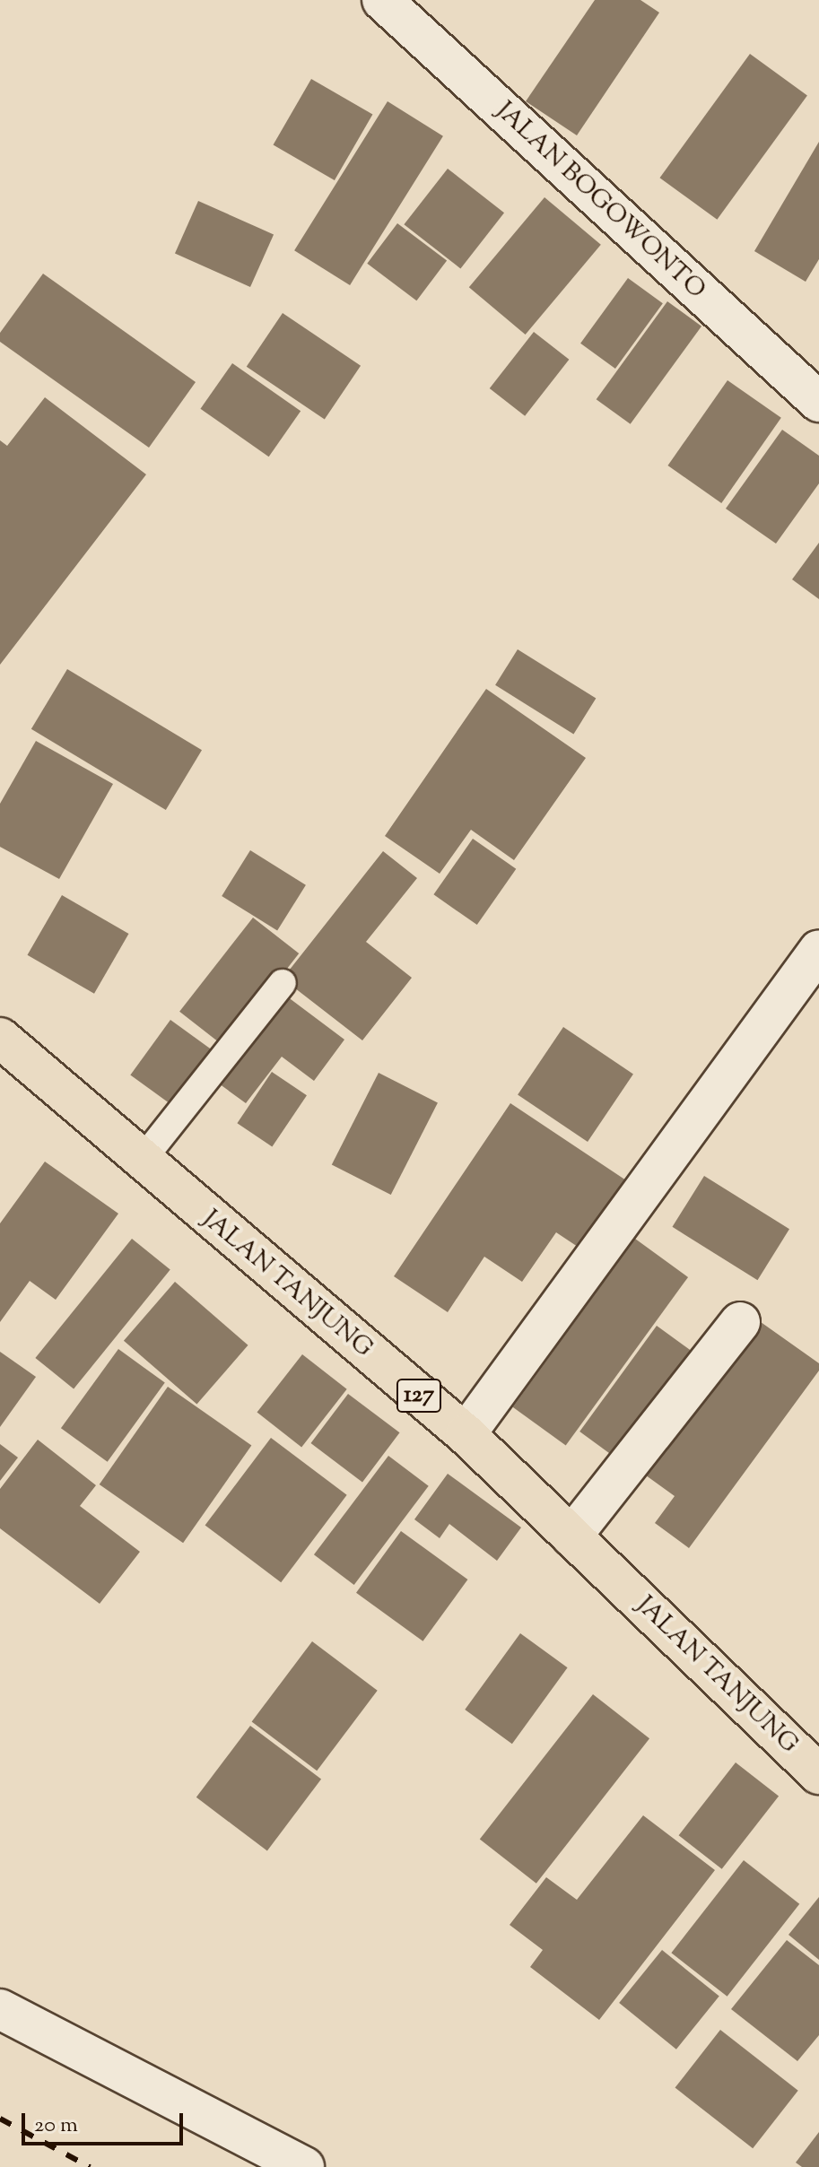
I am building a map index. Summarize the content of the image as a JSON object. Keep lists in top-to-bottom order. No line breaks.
{"streets":{"main road":["JALAN TANJUNG","127"],"street":["JALAN BOGOWONTO"]},"scale_bar":"20 m"}
